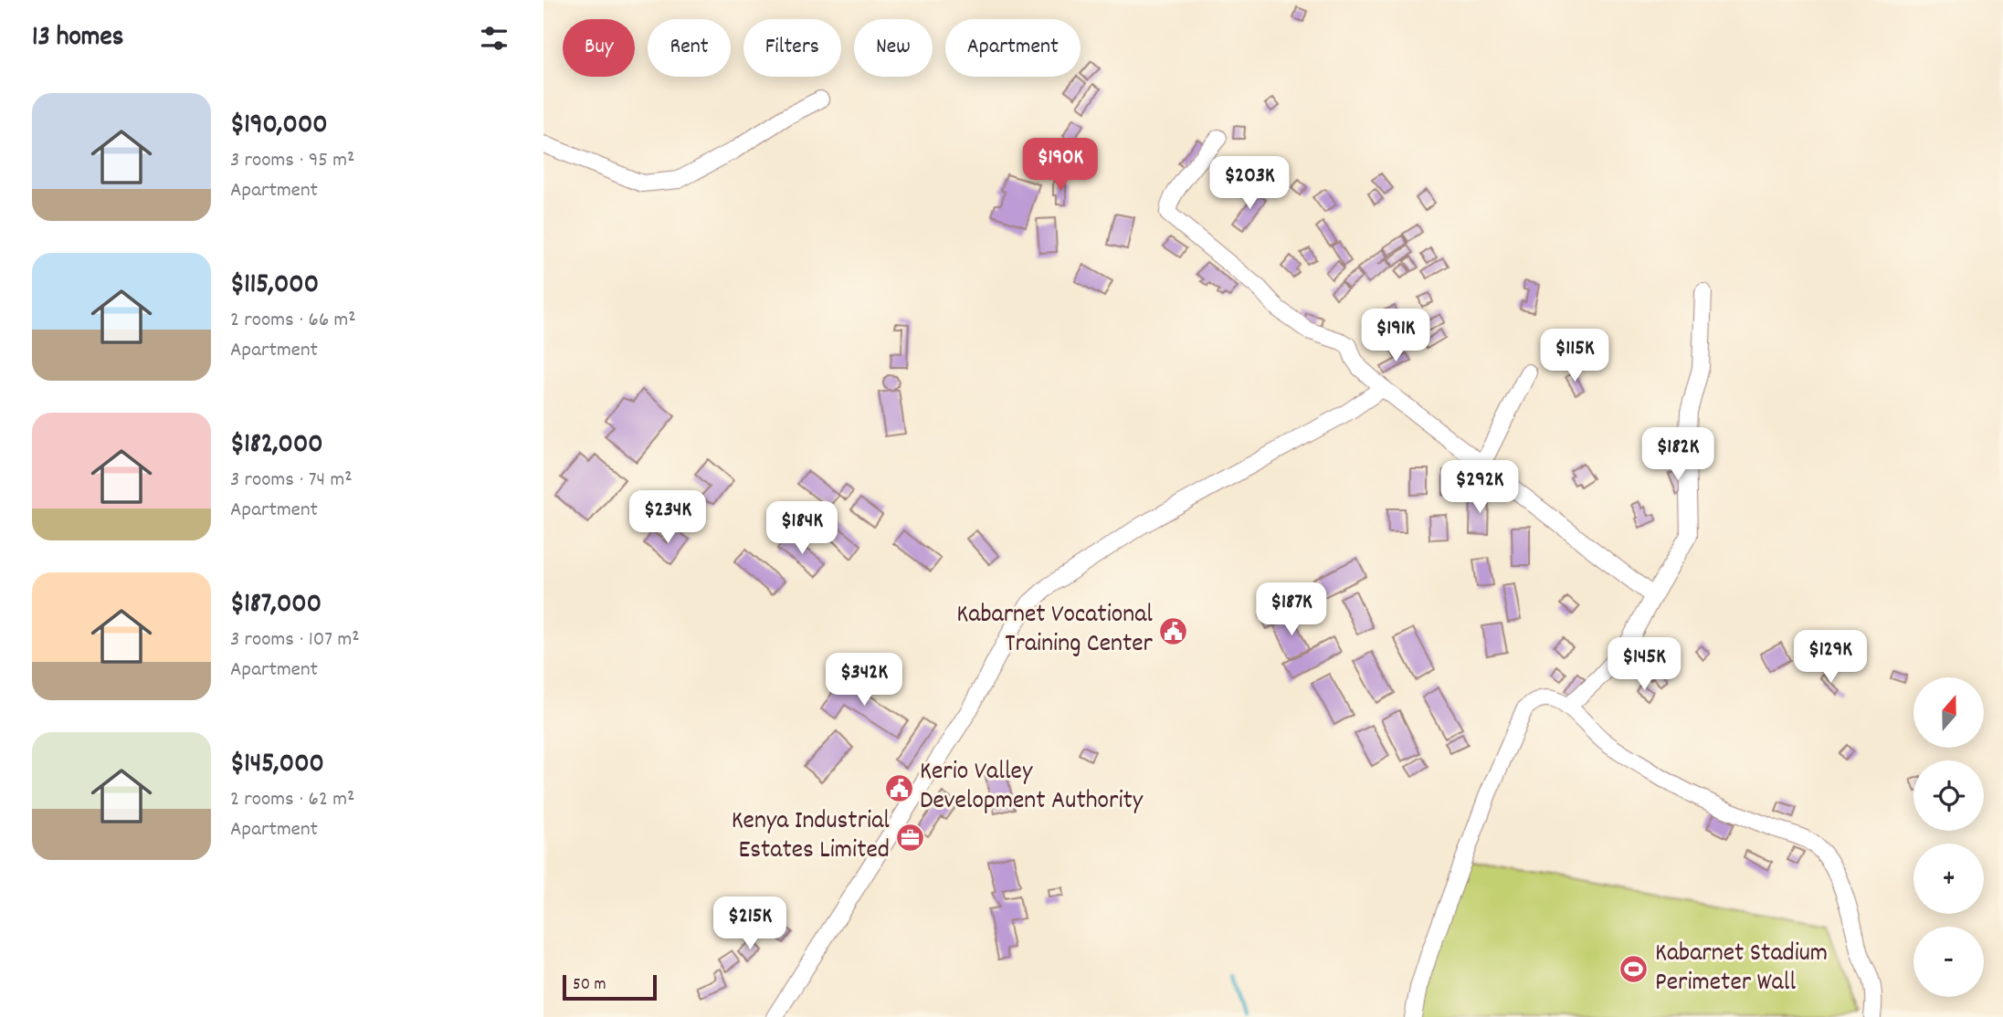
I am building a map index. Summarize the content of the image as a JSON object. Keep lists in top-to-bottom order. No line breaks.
{"places":{"public building":["Kabarnet Vocational Training Center","Kerio Valley Development Authority"],"office":["Kenya Industrial Estates Limited"],"sports":["Kabarnet Stadium Perimeter Wall"]},"scale_bar":"50 m","north":"top","page":{"heading":"13 homes","chip":["Buy","Rent","Filters","New","Apartment"],"list":[{"name":"$190,000","note":"3 rooms · 95 m² · Apartment"},{"name":"$115,000","note":"2 rooms · 66 m² · Apartment"},{"name":"$182,000","note":"3 rooms · 74 m² · Apartment"},{"name":"$187,000","note":"3 rooms · 107 m² · Apartment"},{"name":"$145,000","note":"2 rooms · 62 m² · Apartment"}],"price":["$190K","$203K","$191K","$115K","$182K","$292K","$234K","$184K","$187K","$129K","$145K","$342K","$215K"],"map_buttons":["+","−"],"scale":"50 m"}}
